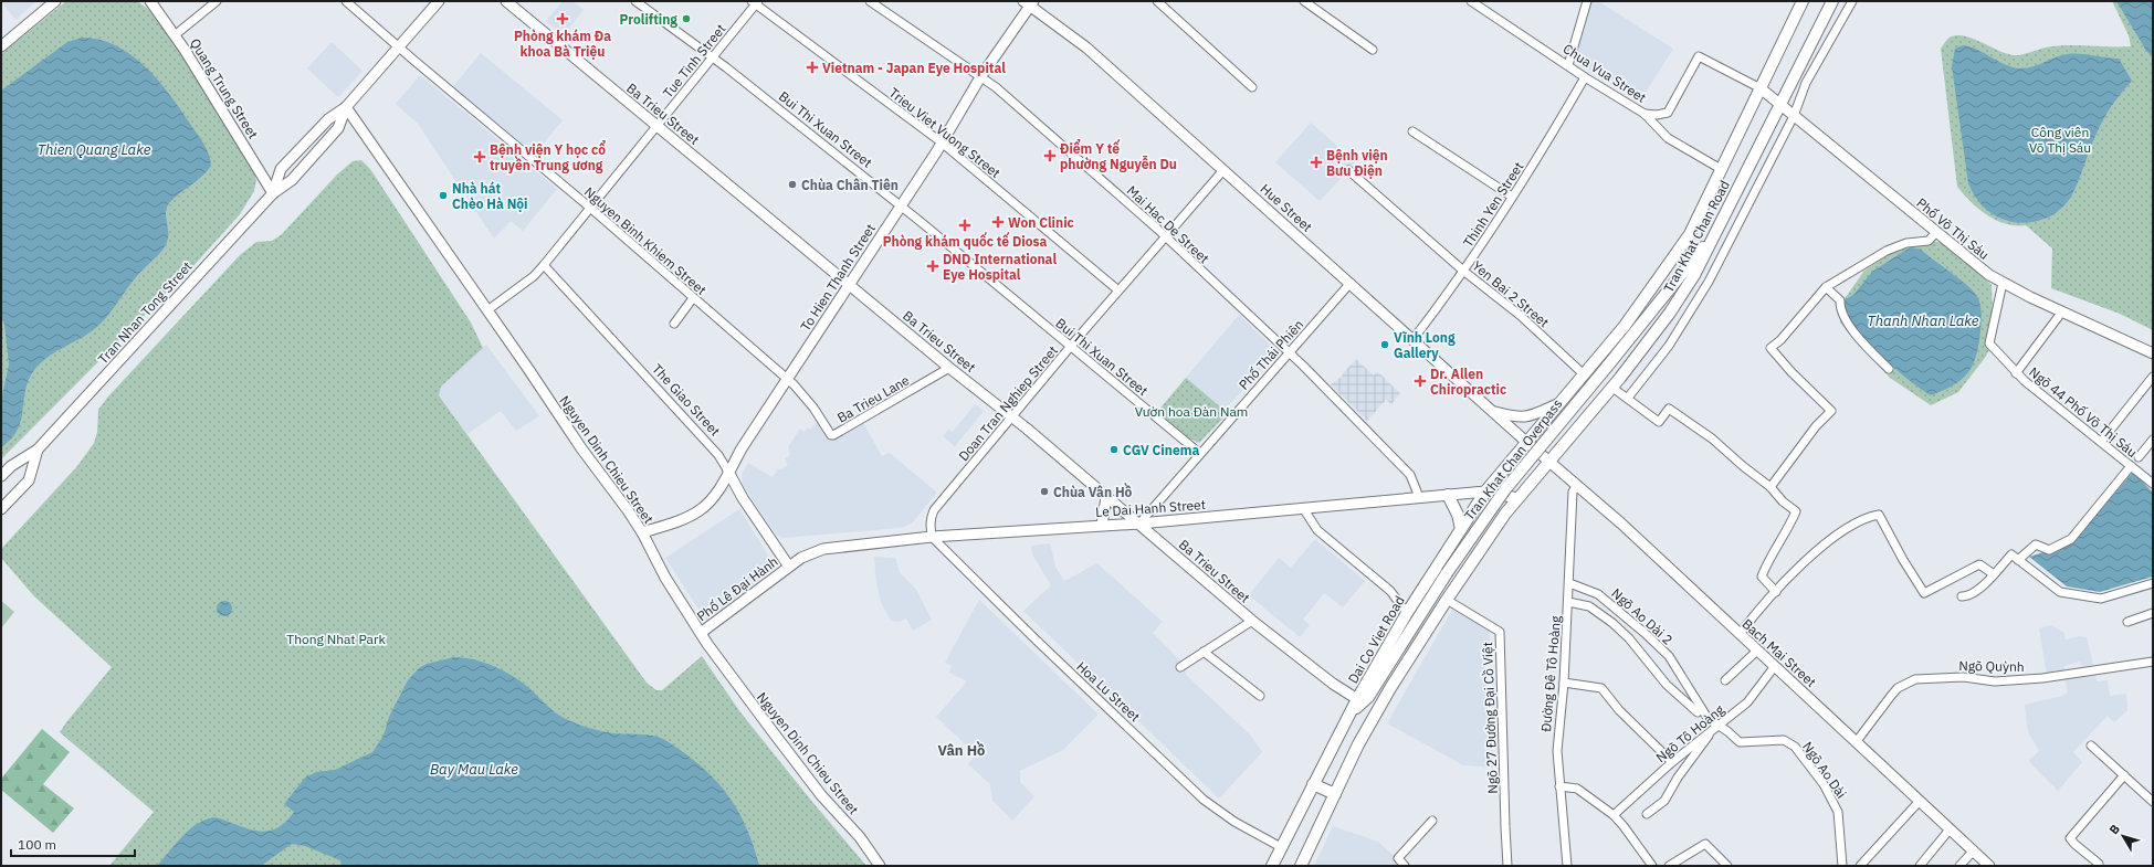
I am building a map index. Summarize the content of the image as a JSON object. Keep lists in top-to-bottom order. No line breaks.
{"streets":{"main road":["Tran Khat Chan Road","Tran Khat Chan Overpass","Dai Co Viet Road"],"street":["Tue Tinh Street","Chua Vua Street","Quang Trung Street","Ba Trieu Street","Bui Thi Xuan Street","Trieu Viet Vuong Street","Thinh Yen Street","Hue Street","Mai Hac De Street","Phố Võ Thị Sáu","Nguyen Binh Khiem Street","To Hien Thanh Street","Yen Bai 2 Street","Tran Nhan Tong Street","Phố Thái Phiên","Ba Trieu Lane","The Giao Street","Doan Tran Nghiep Street","Ngõ 44 Phố Võ Thị Sáu","Nguyen Dinh Chieu Street","Le Dai Hanh Street","Phố Lê Đại Hành","Ngõ Ao Dài 2","Bach Mai Street","Ngõ Quỳnh","Đường Đê Tô Hoàng","Hoa Lu Street","Ngõ 27 Đường Đại Cồ Việt","Ngõ Tô Hoàng","Ngõ Ao Dài"]},"crossings":[["Tue Tinh Street","Ba Trieu Street"],["Tue Tinh Street","Bui Thi Xuan Street"],["Tue Tinh Street","Trieu Viet Vuong Street"],["Tue Tinh Street","Nguyen Binh Khiem Street"],["Tue Tinh Street","The Giao Street"],["Tue Tinh Street","Nguyen Dinh Chieu Street"],["Chua Vua Street","Thinh Yen Street"],["Chua Vua Street","Tran Khat Chan Road"],["Quang Trung Street","Tran Nhan Tong Street"],["Ba Trieu Street","To Hien Thanh Street"],["Ba Trieu Street","Phố Thái Phiên"],["Ba Trieu Street","Ba Trieu Lane"],["Ba Trieu Street","Doan Tran Nghiep Street"],["Ba Trieu Street","Le Dai Hanh Street"],["Ba Trieu Street","Dai Co Viet Road"],["Bui Thi Xuan Street","To Hien Thanh Street"],["Bui Thi Xuan Street","Phố Thái Phiên"],["Bui Thi Xuan Street","Doan Tran Nghiep Street"],["Trieu Viet Vuong Street","To Hien Thanh Street"],["Trieu Viet Vuong Street","Doan Tran Nghiep Street"],["Thinh Yen Street","Hue Street"],["Thinh Yen Street","Yen Bai 2 Street"],["Hue Street","Tran Khat Chan Road"],["Hue Street","To Hien Thanh Street"],["Hue Street","Phố Thái Phiên"],["Hue Street","Doan Tran Nghiep Street"],["Hue Street","Dai Co Viet Road"],["Hue Street","Bach Mai Street"],["Mai Hac De Street","To Hien Thanh Street"],["Mai Hac De Street","Phố Thái Phiên"],["Mai Hac De Street","Doan Tran Nghiep Street"],["Mai Hac De Street","Le Dai Hanh Street"],["Phố Võ Thị Sáu","Tran Khat Chan Road"],["Phố Võ Thị Sáu","Ngõ 44 Phố Võ Thị Sáu"],["Tran Khat Chan Road","Tran Khat Chan Overpass"],["Tran Khat Chan Road","Dai Co Viet Road"],["Tran Khat Chan Road","Bach Mai Street"],["Nguyen Binh Khiem Street","To Hien Thanh Street"],["Nguyen Binh Khiem Street","Tran Nhan Tong Street"],["Nguyen Binh Khiem Street","Ba Trieu Lane"],["To Hien Thanh Street","Ba Trieu Lane"],["To Hien Thanh Street","The Giao Street"],["To Hien Thanh Street","Nguyen Dinh Chieu Street"],["Yen Bai 2 Street","Dai Co Viet Road"],["Tran Nhan Tong Street","Nguyen Dinh Chieu Street"],["Phố Thái Phiên","Le Dai Hanh Street"],["The Giao Street","Le Dai Hanh Street"],["The Giao Street","Phố Lê Đại Hành"],["Doan Tran Nghiep Street","Le Dai Hanh Street"],["Doan Tran Nghiep Street","Hoa Lu Street"],["Nguyen Dinh Chieu Street","Phố Lê Đại Hành"],["Tran Khat Chan Overpass","Dai Co Viet Road"],["Le Dai Hanh Street","Phố Lê Đại Hành"],["Le Dai Hanh Street","Dai Co Viet Road"],["Le Dai Hanh Street","Hoa Lu Street"],["Ngõ Ao Dài 2","Đường Đê Tô Hoàng"],["Ngõ Ao Dài 2","Ngõ Tô Hoàng"],["Ngõ Ao Dài 2","Ngõ Ao Dài"],["Dai Co Viet Road","Hoa Lu Street"],["Bach Mai Street","Ngõ Quỳnh"],["Bach Mai Street","Đường Đê Tô Hoàng"],["Bach Mai Street","Ngõ Tô Hoàng"],["Ngõ Tô Hoàng","Ngõ Ao Dài"]],"districts":["Vân Hồ"],"water":["Thien Quang Lake","Thanh Nhan Lake","Bay Mau Lake"],"parks":["Công viên Võ Thị Sáu","Vườn hoa Đàn Nam","Thong Nhat Park"],"places":{"health":["Phòng khám Đa khoa Bà Triệu","Vietnam - Japan Eye Hospital","Điểm Y tế phường Nguyễn Du","Bệnh viện Y học cổ truyền Trung ương","Bệnh viện Bưu Điện","Won Clinic","Phòng khám quốc tế Diosa","DND International Eye Hospital","Dr. Allen Chiropractic"],"other":["Prolifting","Chùa Chân Tiên","Nhà hát Chèo Hà Nội","Vĩnh Long Gallery","CGV Cinema","Chùa Vân Hồ"]},"scale_bar":"100 m","north":"top left"}
